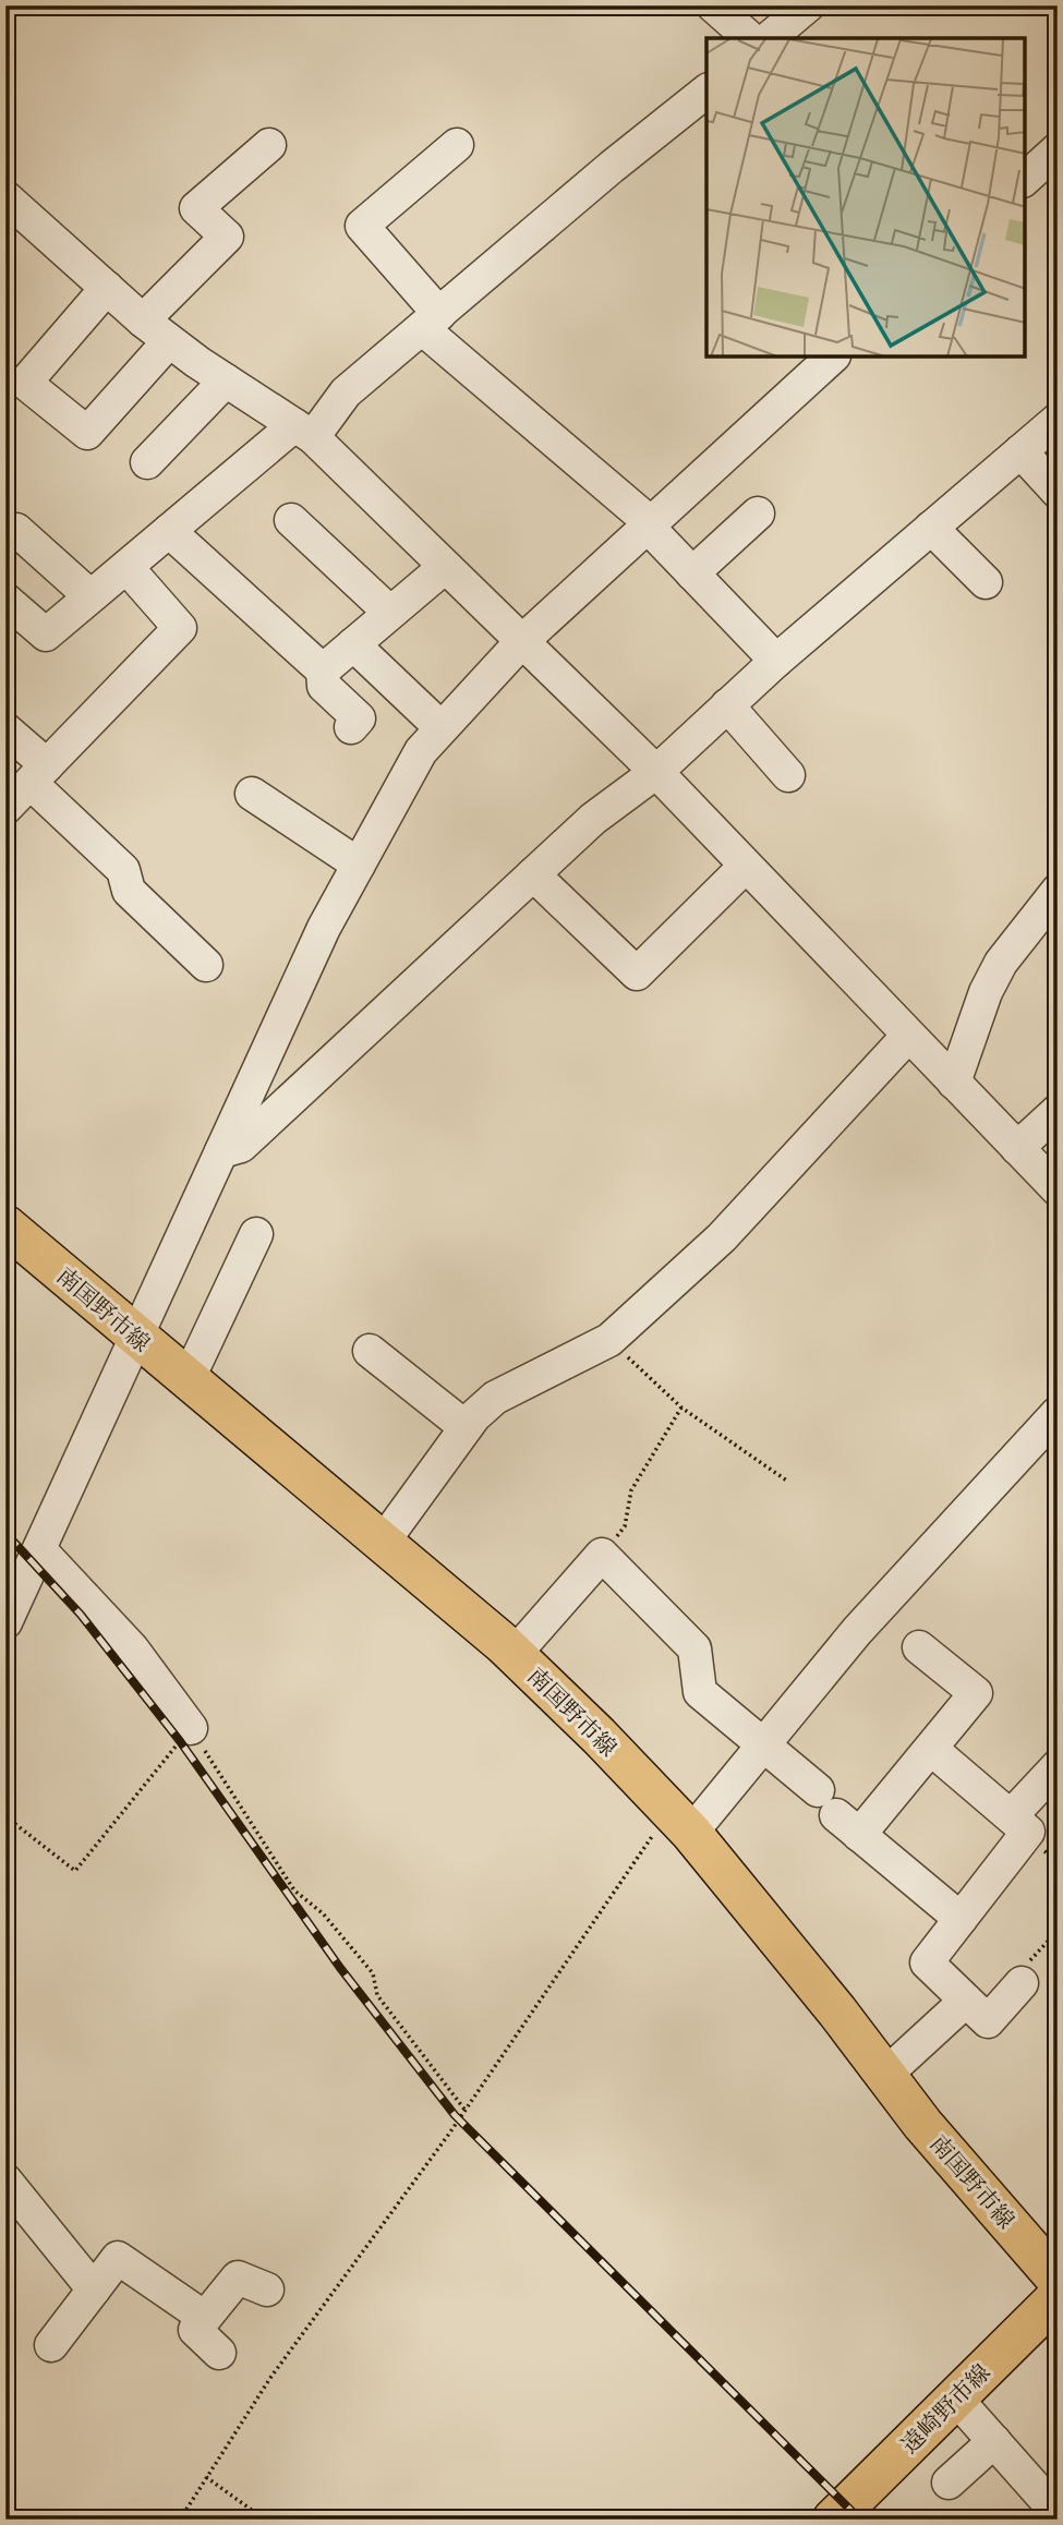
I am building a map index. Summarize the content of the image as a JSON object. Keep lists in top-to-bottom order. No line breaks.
{"streets":{"main road":["南国野市線","遠崎野市線"]}}
